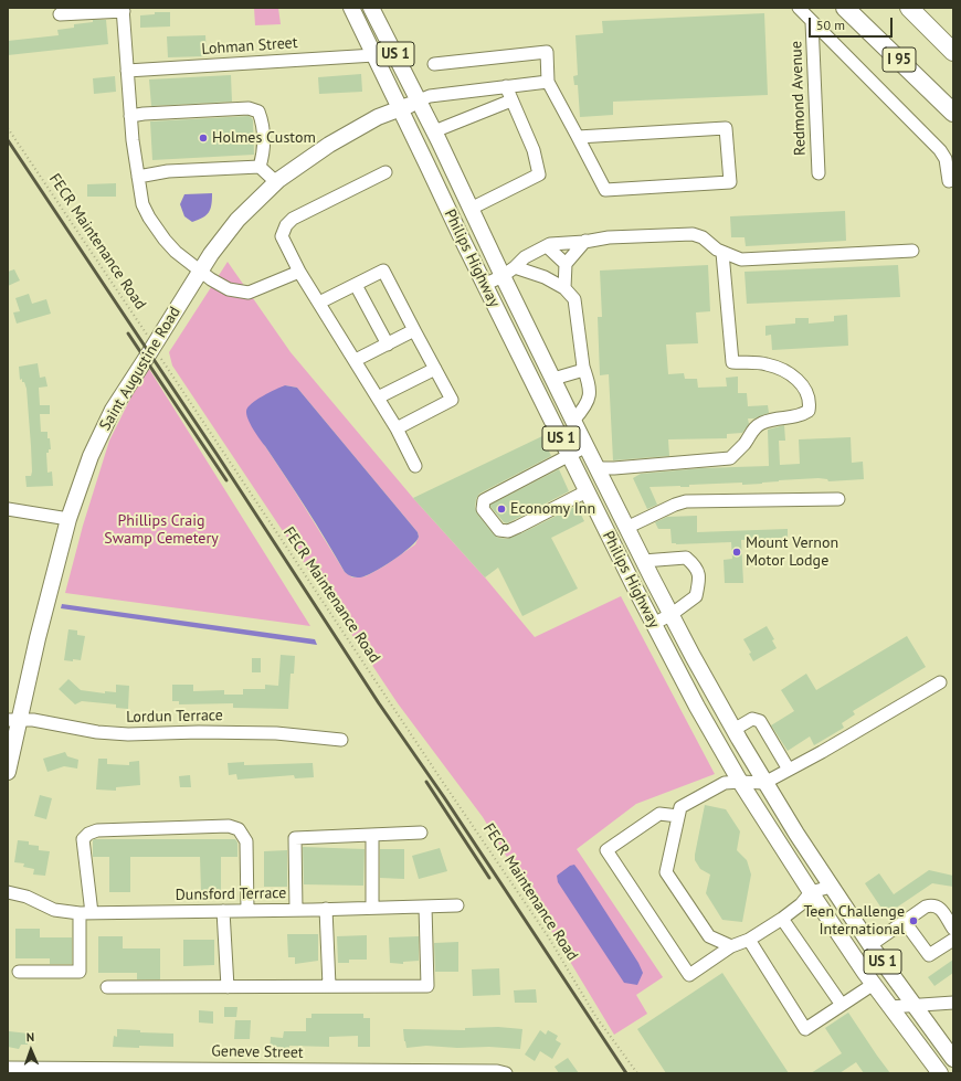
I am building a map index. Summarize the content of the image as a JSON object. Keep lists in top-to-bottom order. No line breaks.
{"streets":{"highway":["I 95"],"main road":["US 1","Philips Highway","Saint Augustine Road"],"street":["Lohman Street","Redmond Avenue","Lordun Terrace","Dunsford Terrace","Geneve Street"],"path":["FECR Maintenance Road"]},"crossings":[["Lohman Street","Philips Highway"],["FECR Maintenance Road","Saint Augustine Road"],["Philips Highway","Saint Augustine Road"],["Saint Augustine Road","Lordun Terrace"]],"parks":["Phillips Craig Swamp Cemetery"],"places":["Holmes Custom","Economy Inn","Mount Vernon Motor Lodge","Teen Challenge International"],"scale_bar":"50 m","north":"top"}
